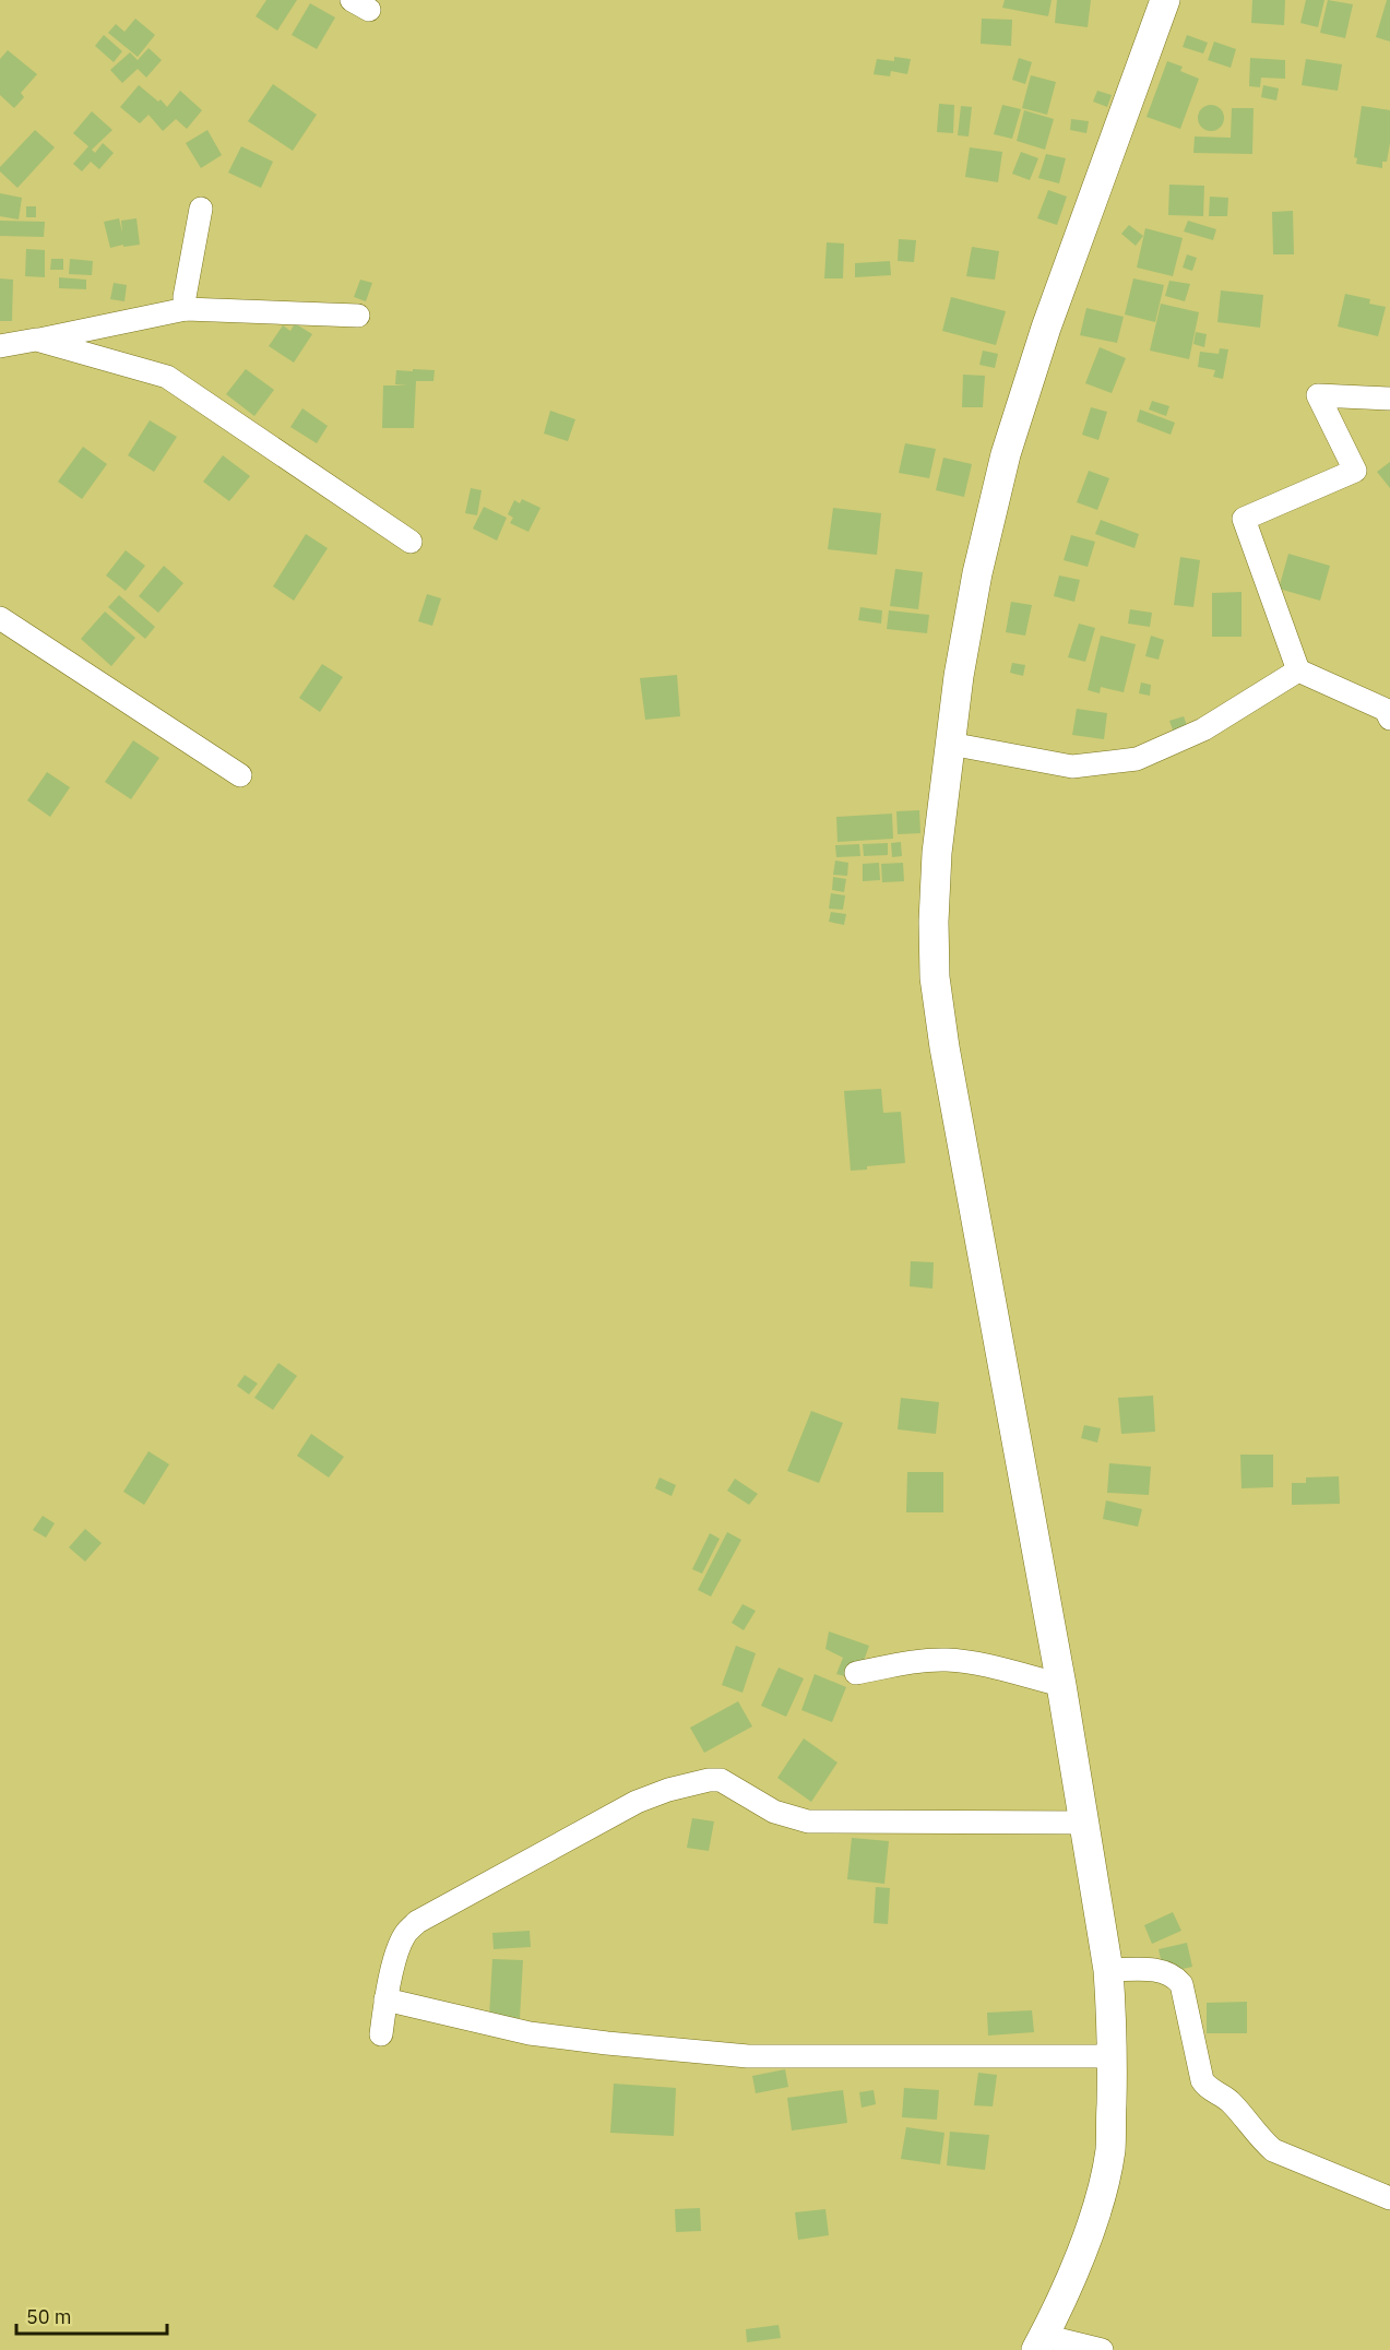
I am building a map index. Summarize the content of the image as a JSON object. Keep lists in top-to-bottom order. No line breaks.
{"scale_bar":"50 m"}
